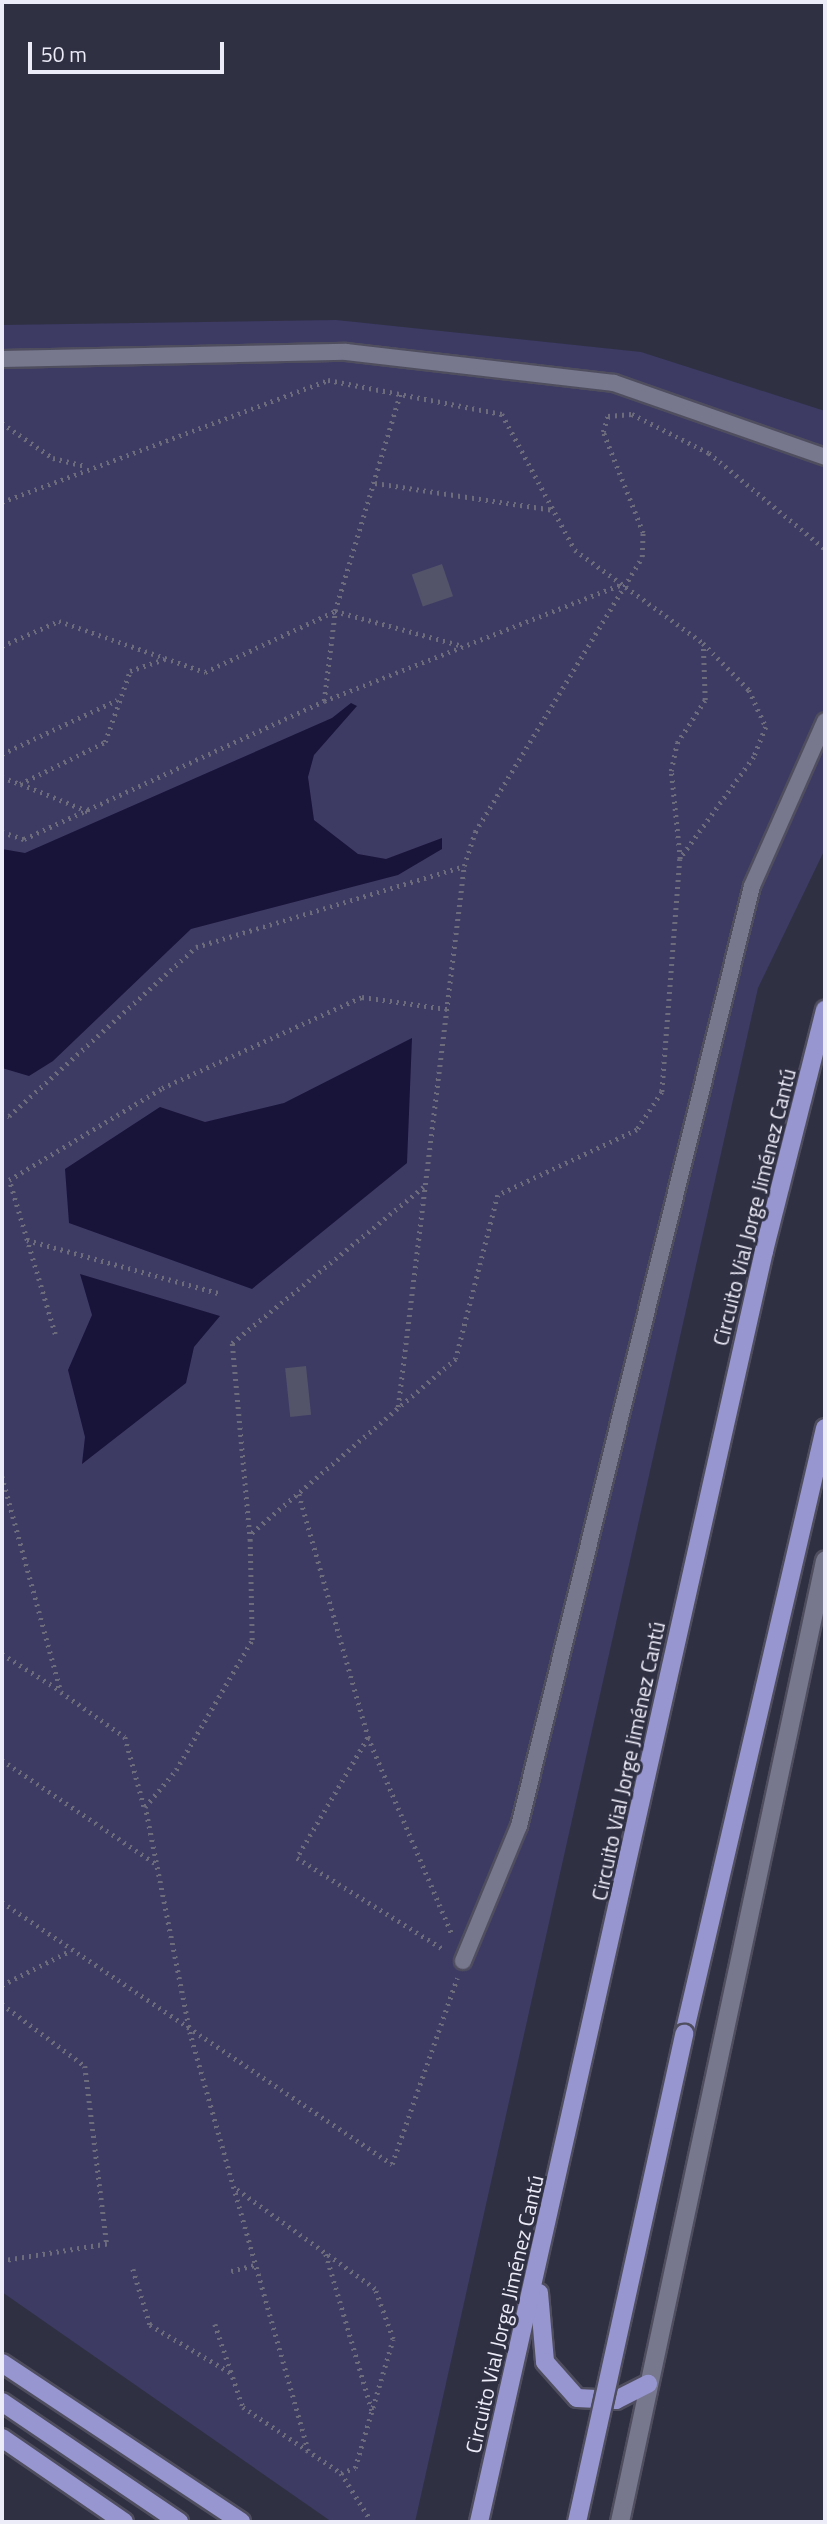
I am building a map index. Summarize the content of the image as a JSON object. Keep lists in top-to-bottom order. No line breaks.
{"streets":{"main road":["Circuito Vial Jorge Jiménez Cantú"]},"scale_bar":"50 m"}
